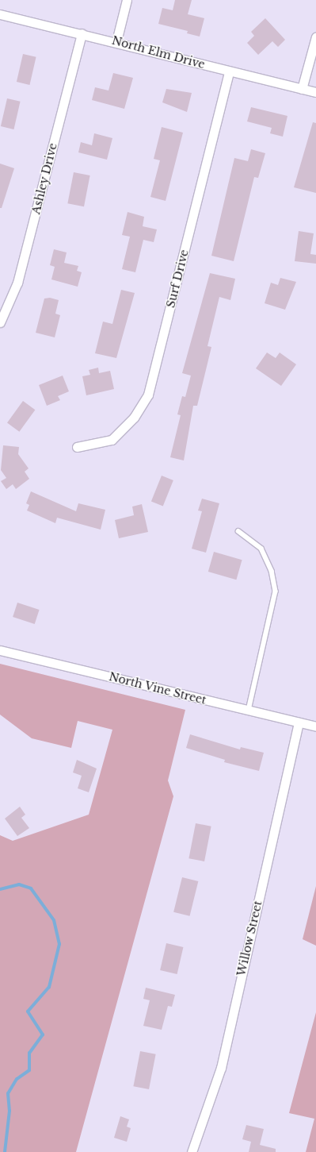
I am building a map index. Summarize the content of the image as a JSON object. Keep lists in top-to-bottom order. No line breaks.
{"streets":{"street":["North Elm Drive","Ashley Drive","Surf Drive","North Vine Street","Willow Street"]},"crossings":[["North Elm Drive","Ashley Drive"],["North Elm Drive","Surf Drive"],["North Vine Street","Willow Street"]]}
